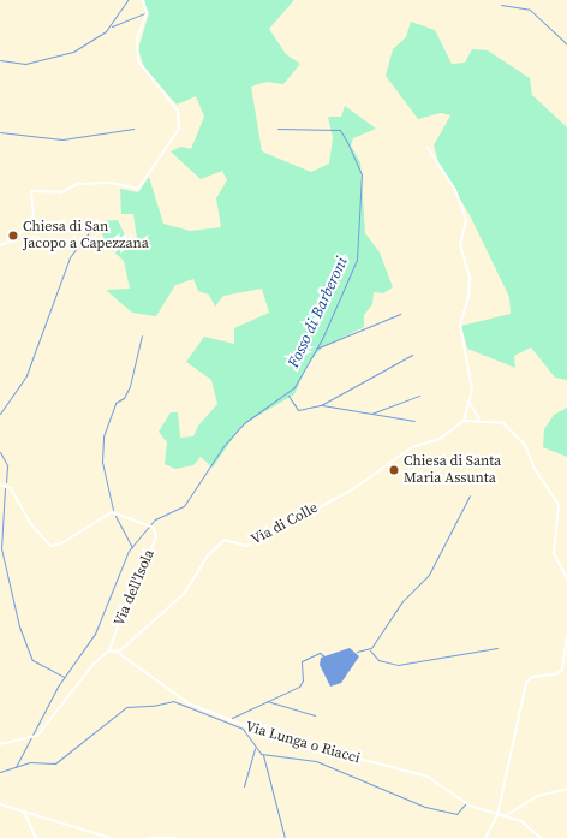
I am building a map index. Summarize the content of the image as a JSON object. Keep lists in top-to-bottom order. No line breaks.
{"streets":{"street":["Via di Colle","Via dell'Isola","Via Lunga o Riacci"]},"crossings":[["Via di Colle","Via Lunga o Riacci"]],"water":["Fosso di Barberoni"],"places":["Chiesa di San Jacopo a Capezzana","Chiesa di Santa Maria Assunta"]}
